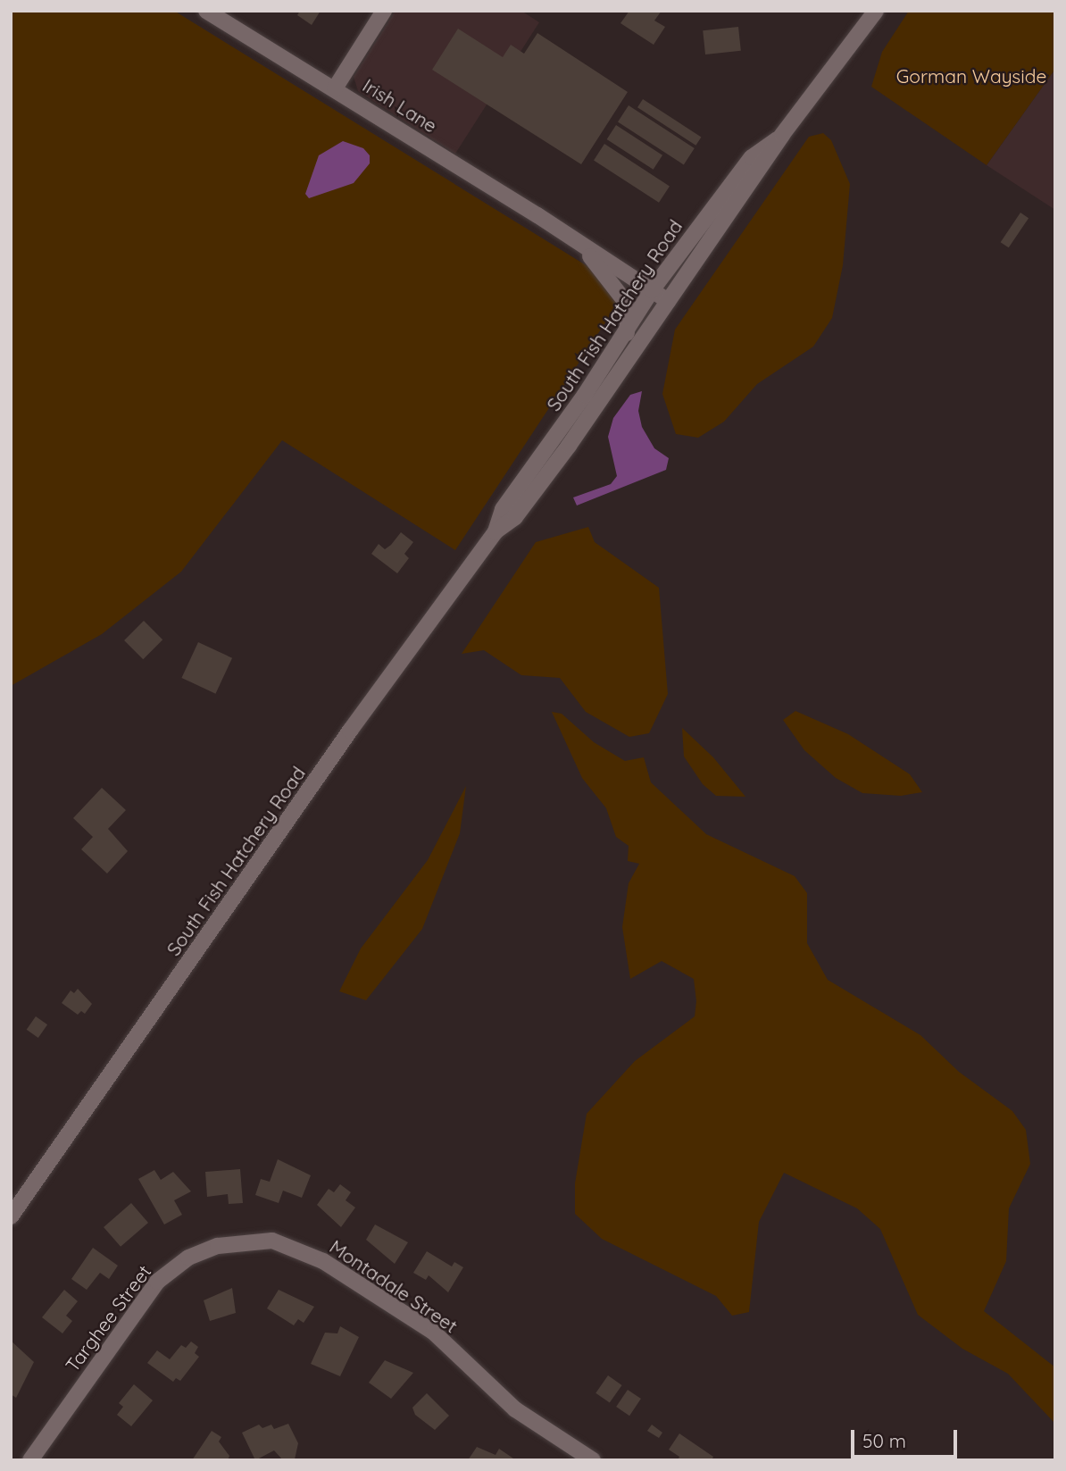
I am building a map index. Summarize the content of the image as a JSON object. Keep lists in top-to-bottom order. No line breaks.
{"streets":{"main road":["Irish Lane","South Fish Hatchery Road","Montadale Street","Targhee Street"]},"crossings":[["Irish Lane","South Fish Hatchery Road"],["Montadale Street","Targhee Street"]],"parks":["Gorman Wayside"],"scale_bar":"50 m"}
